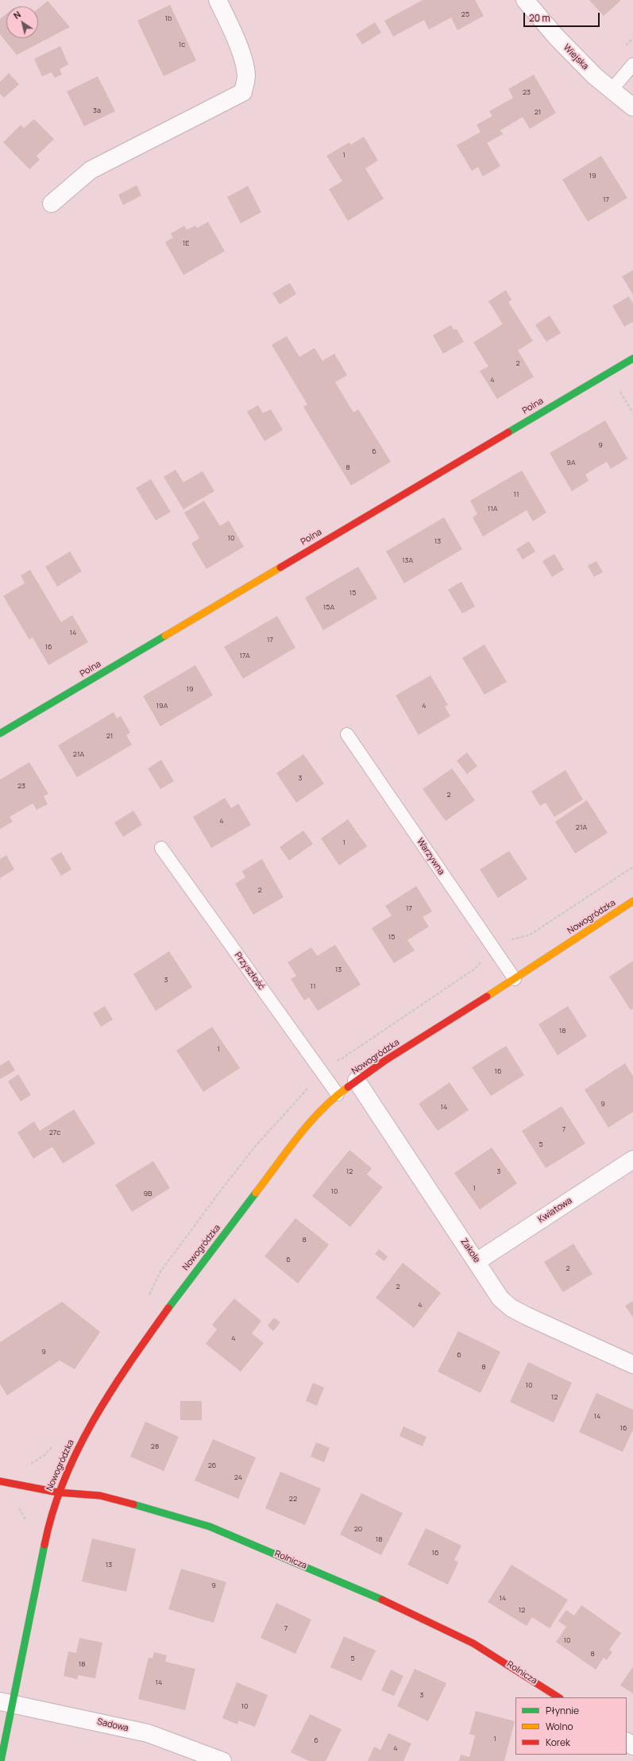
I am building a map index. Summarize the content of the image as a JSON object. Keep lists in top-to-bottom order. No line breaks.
{"streets":{"street":["Wiejska","Polna","Nowogródzka","Kwiatowa","Zakole","Rolnicza","Sadowa"],"lane":["Warzywna","Przyszłość"]},"crossings":[["Warzywna","Nowogródzka"],["Nowogródzka","Przyszłość"],["Nowogródzka","Zakole"],["Nowogródzka","Rolnicza"],["Nowogródzka","Sadowa"],["Kwiatowa","Zakole"]],"house_numbers":["25","1b","1c","23","3a","21","1","19","17","1E","2","4","9","6","9A","8","11","11A","10","13","13A","15","15A","14","17","16","17A","19","19A","4","21","21A","3","23","2","4","21A","1","2","17","15","13","3","11","18","1","16","9","14","7","27c","5","12","3","1","10","9B","8","6","2","2","4","4","9","6","8","10","12","14","16","28","26","24","22","20","18","16","13","9","14","12","7","10","8","5","18","14","3","10","1","6","4"],"legend":["Płynnie","Wolno","Korek"],"scale_bar":"20 m","north":"top left"}
